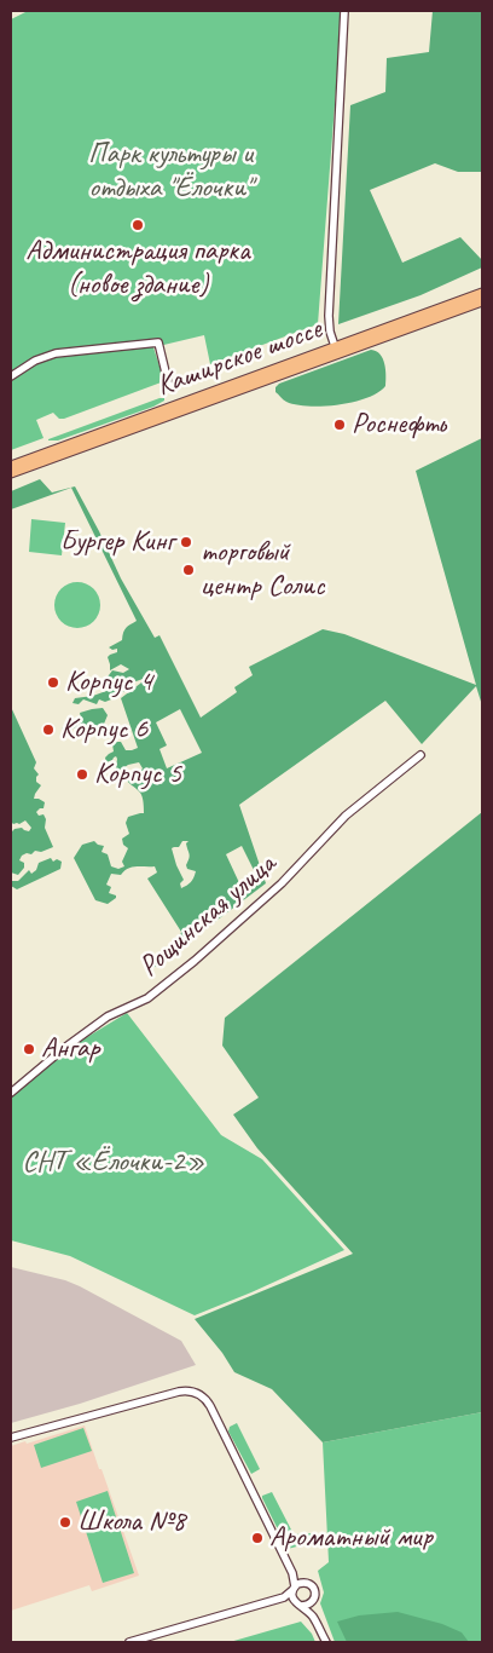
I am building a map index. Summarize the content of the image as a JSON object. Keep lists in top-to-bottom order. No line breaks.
{"streets":{"main road":["Каширское шоссе"],"street":["Рощинская улица"]},"parks":["Парк культуры и отдыха \"Ёлочки\"","СНТ «Ёлочки-2»"],"places":["Администрация парка (новое здание)","Роснефть","Бургер Кинг","торговый центр Солис","Корпус 4","Корпус 6","Корпус 5","Ангар","Школа №8","Ароматный мир"]}
